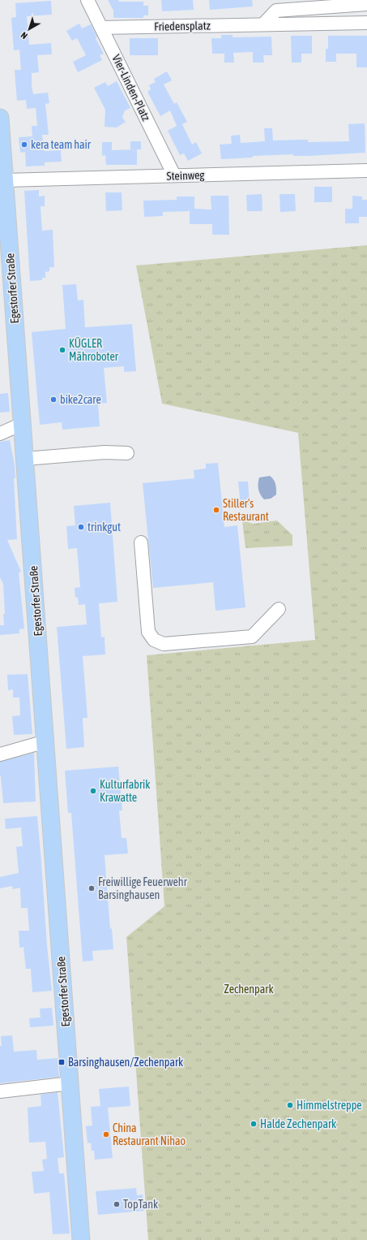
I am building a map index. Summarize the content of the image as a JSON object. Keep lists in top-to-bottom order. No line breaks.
{"streets":{"main road":["Egestorfer Straße"],"street":["Friedensplatz","Vier-Linden-Platz","Steinweg"]},"crossings":[["Friedensplatz","Vier-Linden-Platz"],["Vier-Linden-Platz","Steinweg"],["Steinweg","Egestorfer Straße"]],"parks":["Zechenpark"],"places":{"other":["kera team hair","KÜGLER Mähroboter","bike2care","Stiller's Restaurant","trinkgut","Kulturfabrik Krawatte","Freiwillige Feuerwehr Barsinghausen","Himmelstreppe","Halde Zechenpark","China Restaurant Nihao","TopTank"],"transit":["Barsinghausen/Zechenpark"]},"north":"bottom left"}
